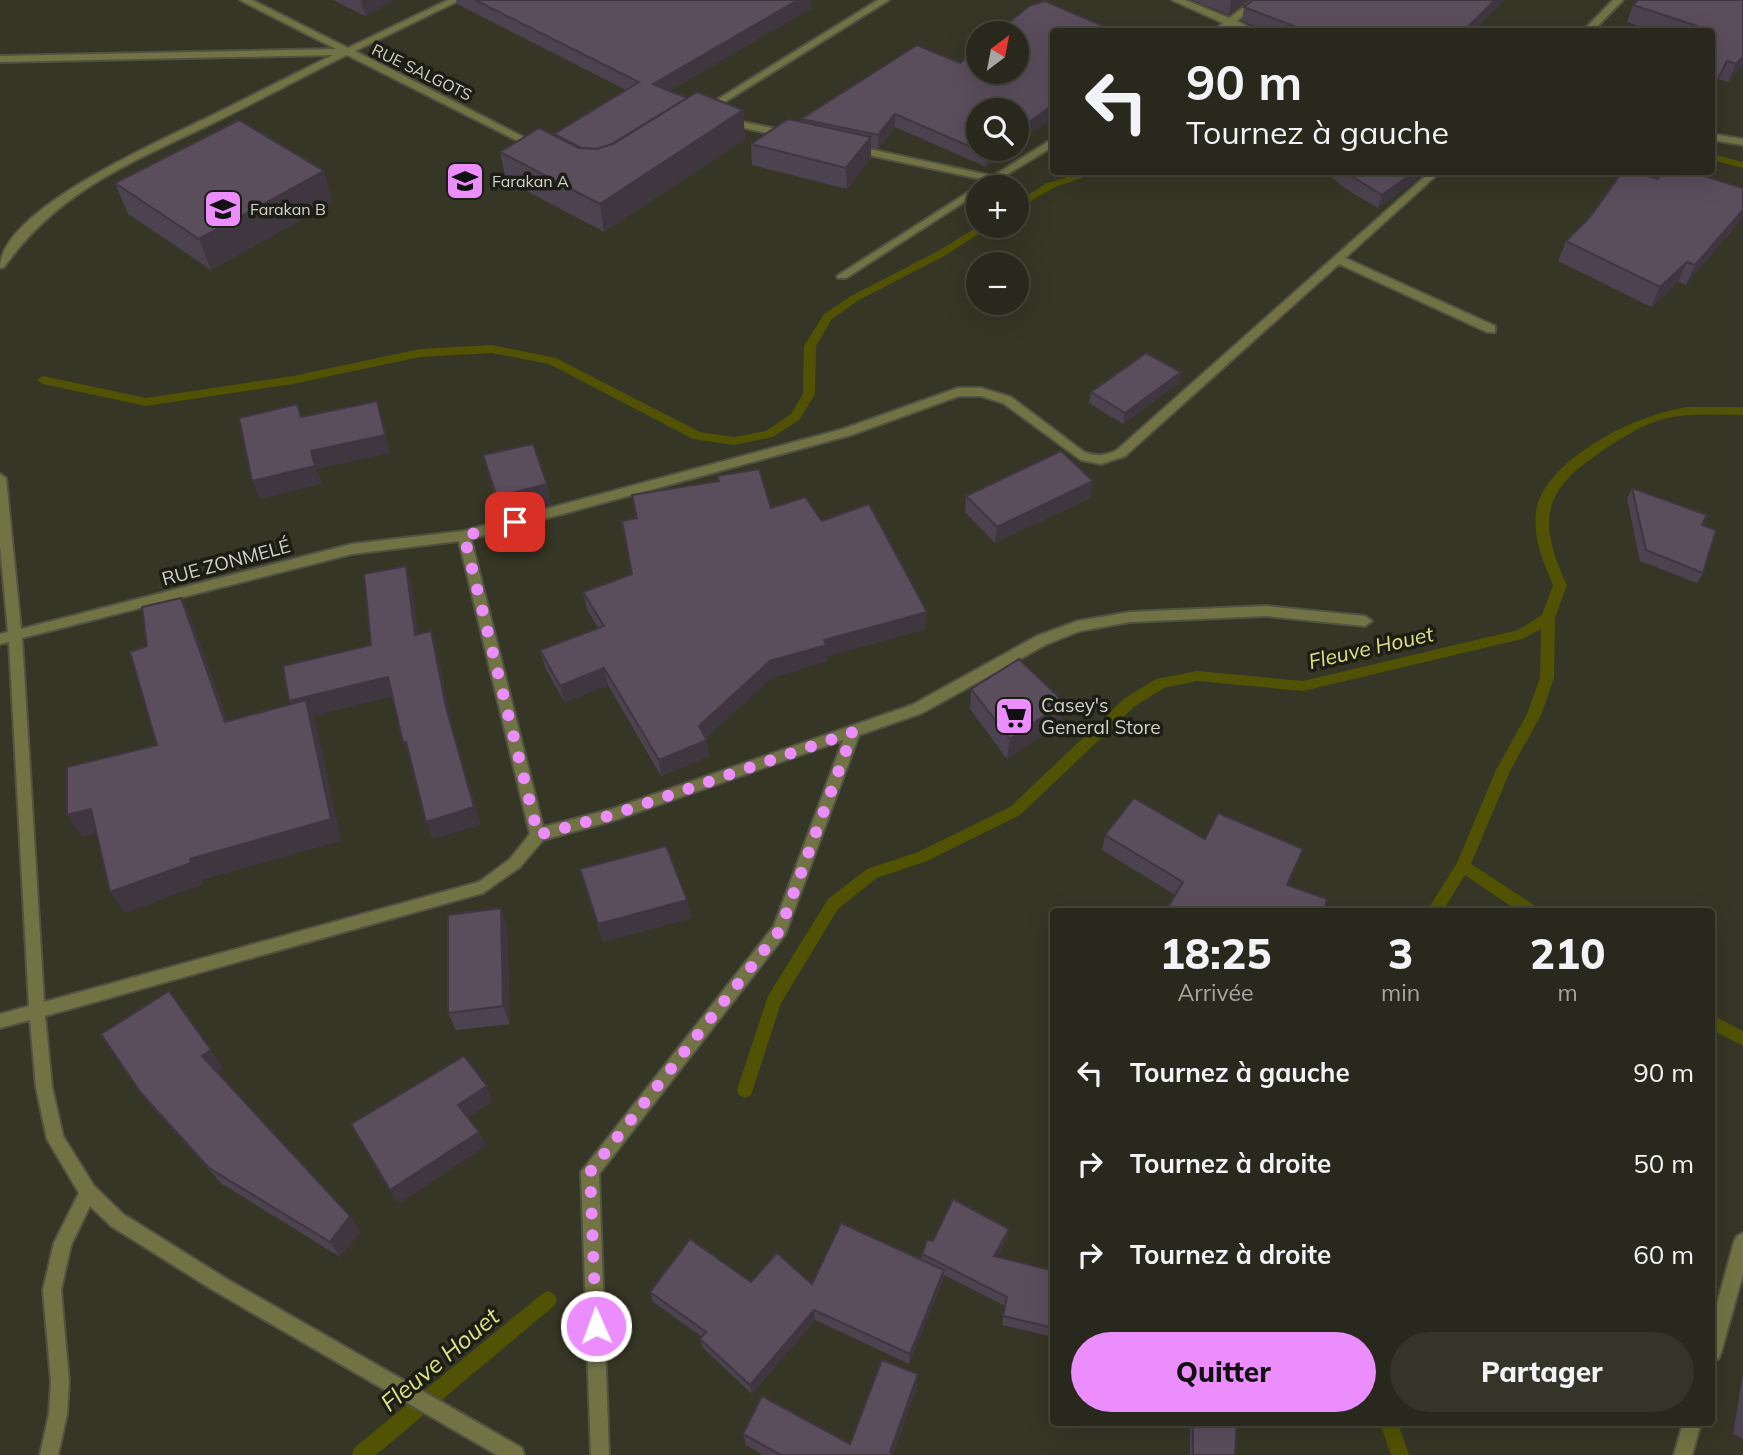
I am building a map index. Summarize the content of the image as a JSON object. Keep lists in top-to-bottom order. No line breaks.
{"streets":{"street":["RUE SALGOTS","RUE ZONMELÉ"]},"water":["Fleuve Houet"],"places":{"school or university":["Farakan A","Farakan B"],"supermarket":["Casey's General Store"]},"north":"top right","page":{"map_buttons":["+","−"],"turn":["90 m","Tournez à gauche"],"eta":["18:25","Arrivée","3","min","210","m"],"list":[{"name":"Tournez à gauche","value":"90 m"},{"name":"Tournez à droite","value":"50 m"},{"name":"Tournez à droite","value":"60 m"}],"buttons":["Quitter","Partager"]}}
